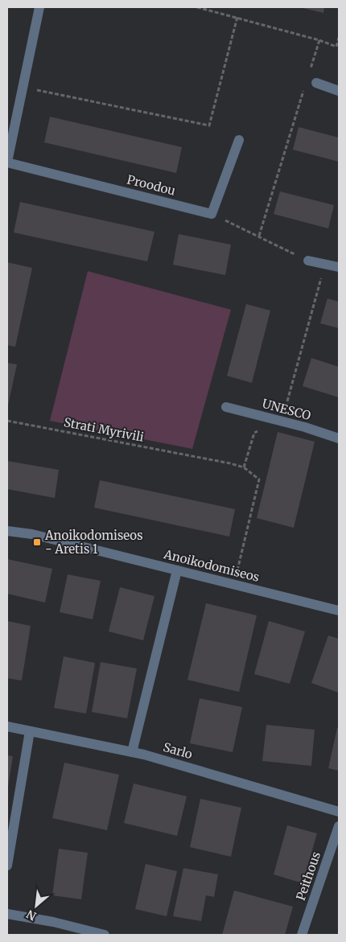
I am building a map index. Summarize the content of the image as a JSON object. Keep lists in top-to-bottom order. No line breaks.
{"streets":{"street":["Proodou","UNESCO","Anoikodomiseos","Sarlo","Peithous"],"path":["Strati Myrivili"]},"places":{"transit":["Anoikodomiseos - Aretis 1"]},"north":"bottom left"}
